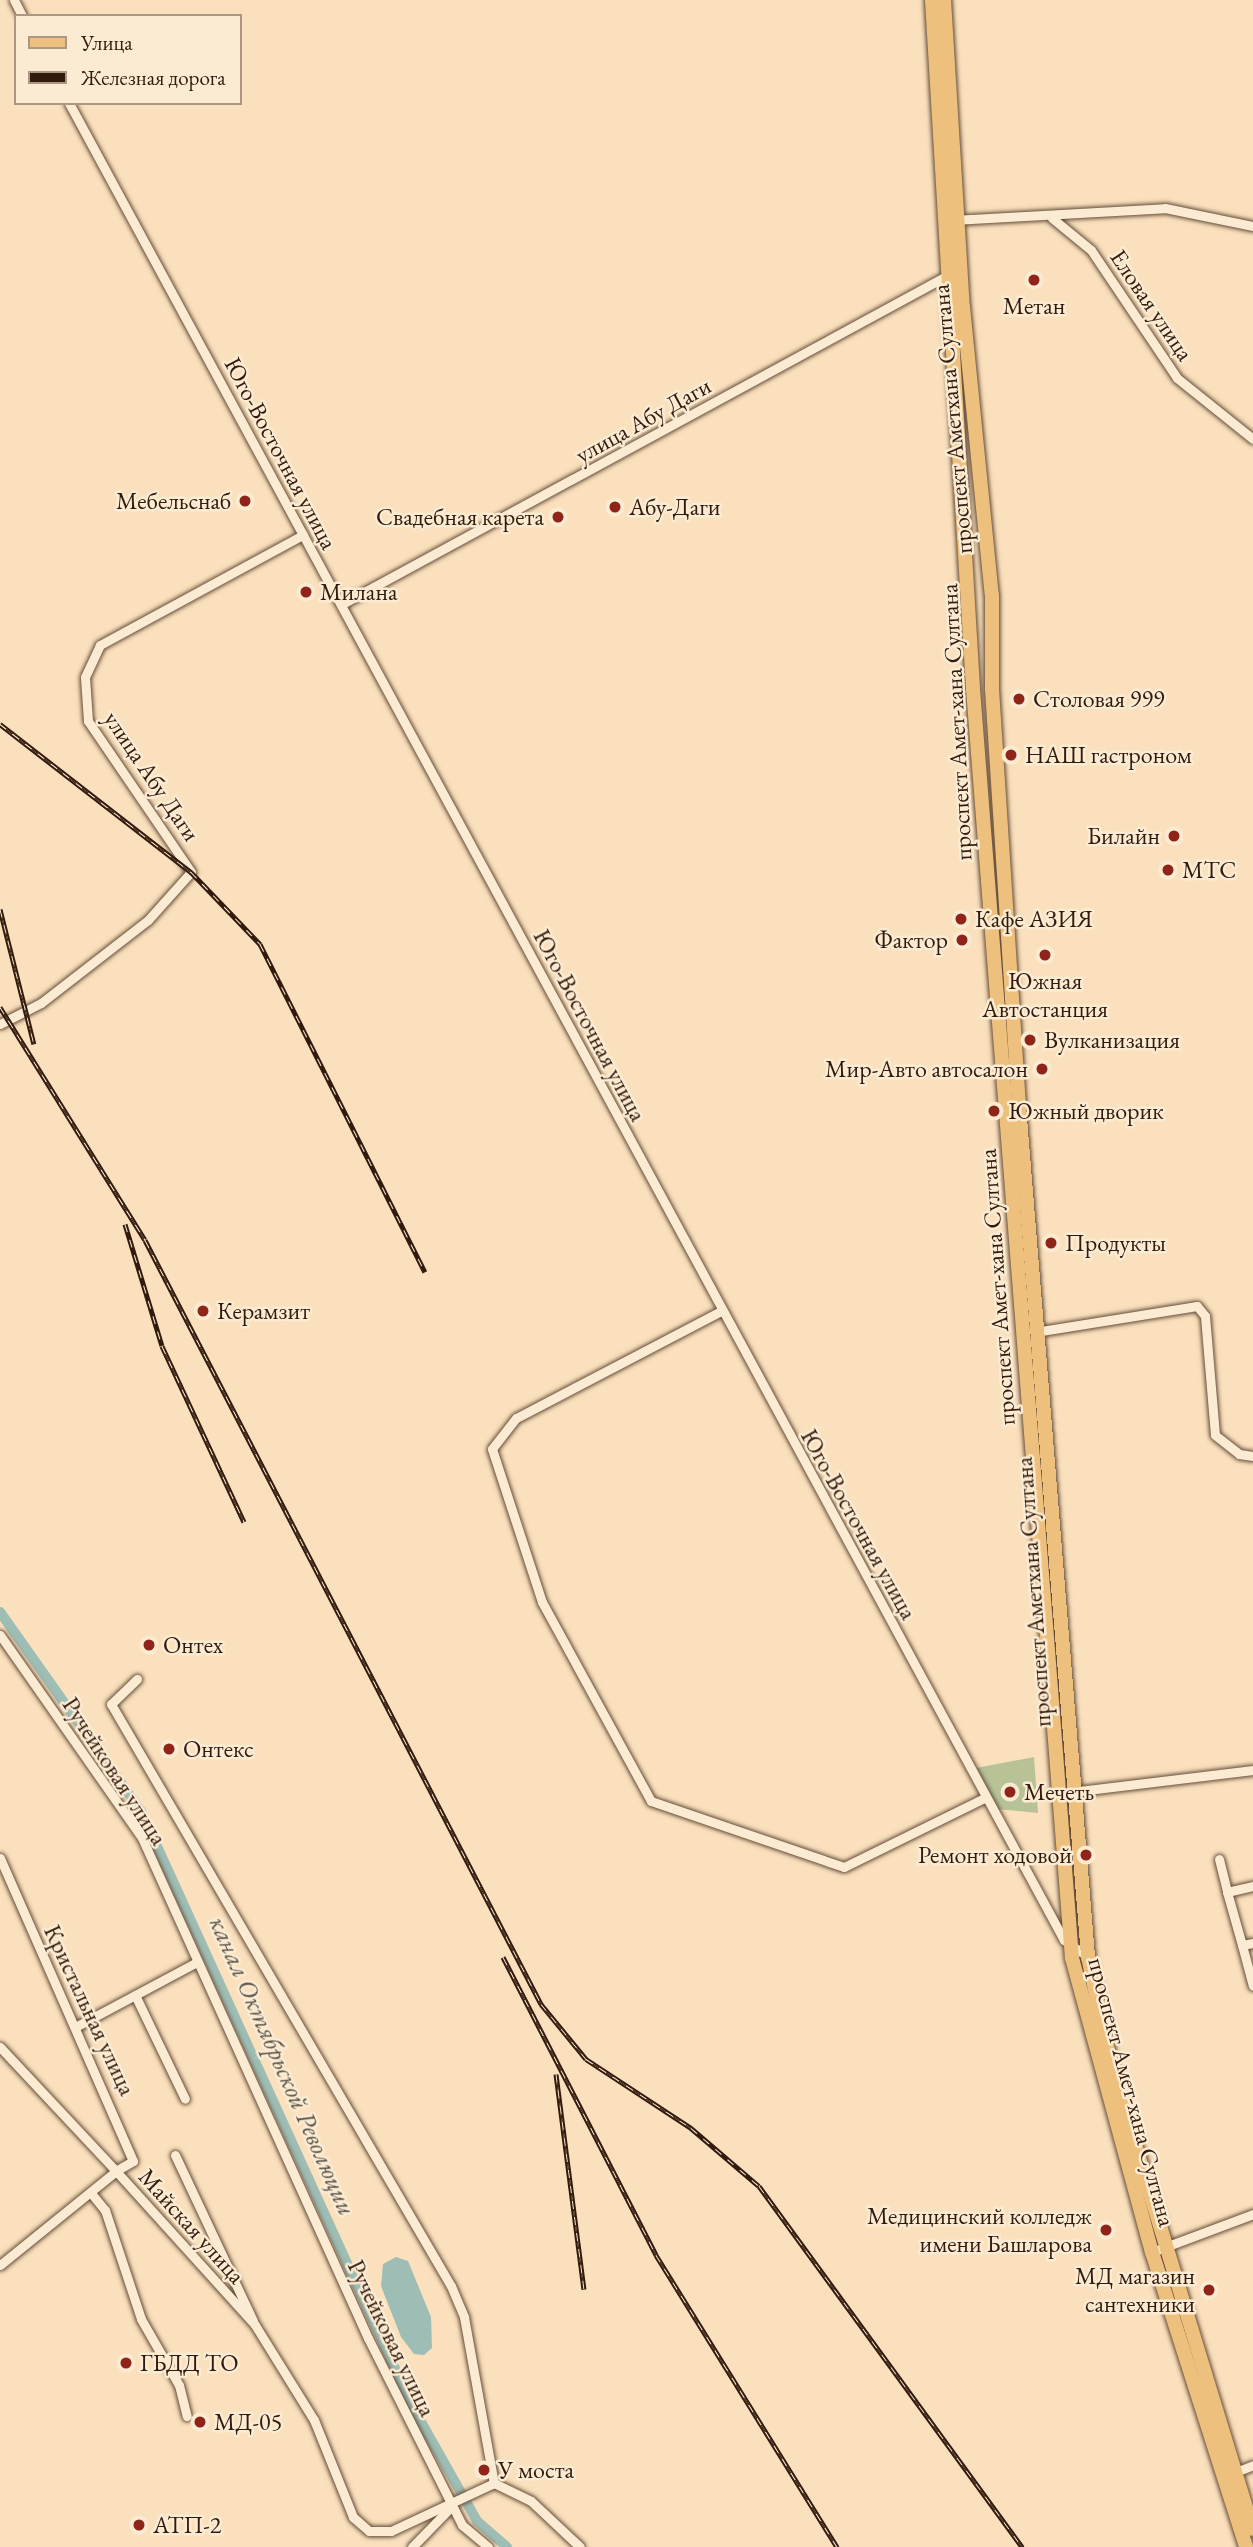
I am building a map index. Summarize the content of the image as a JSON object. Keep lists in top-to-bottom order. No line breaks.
{"streets":{"main road":["проспект Аметхана Султана","проспект Амет-хана Султана"],"street":["Еловая улица","улица Абу Даги","Юго-Восточная улица","Ручейковая улица","Кристальная улица","Майская улица"]},"crossings":[["проспект Аметхана Султана","улица Абу Даги"],["проспект Аметхана Султана","проспект Амет-хана Султана"],["улица Абу Даги","Юго-Восточная улица"],["улица Абу Даги","проспект Амет-хана Султана"],["Юго-Восточная улица","проспект Амет-хана Султана"],["Ручейковая улица","Майская улица"],["Кристальная улица","Майская улица"]],"water":["канал Октябрьской Революции"],"places":["Метан","Мебельснаб","Абу-Даги","Свадебная карета","Милана","Столовая 999","НАШ гастроном","Билайн","МТС","Кафе АЗИЯ","Фактор","Южная Автостанция","Вулканизация","Мир-Авто автосалон","Южный дворик","Продукты","Керамзит","Онтех","Онтекс","Мечеть","Ремонт ходовой","Медицинский колледж имени Башларова","МД магазин сантехники","ГБДД ТО","МД-05","У моста","АТП-2"],"legend":["Улица","Железная дорога"]}
